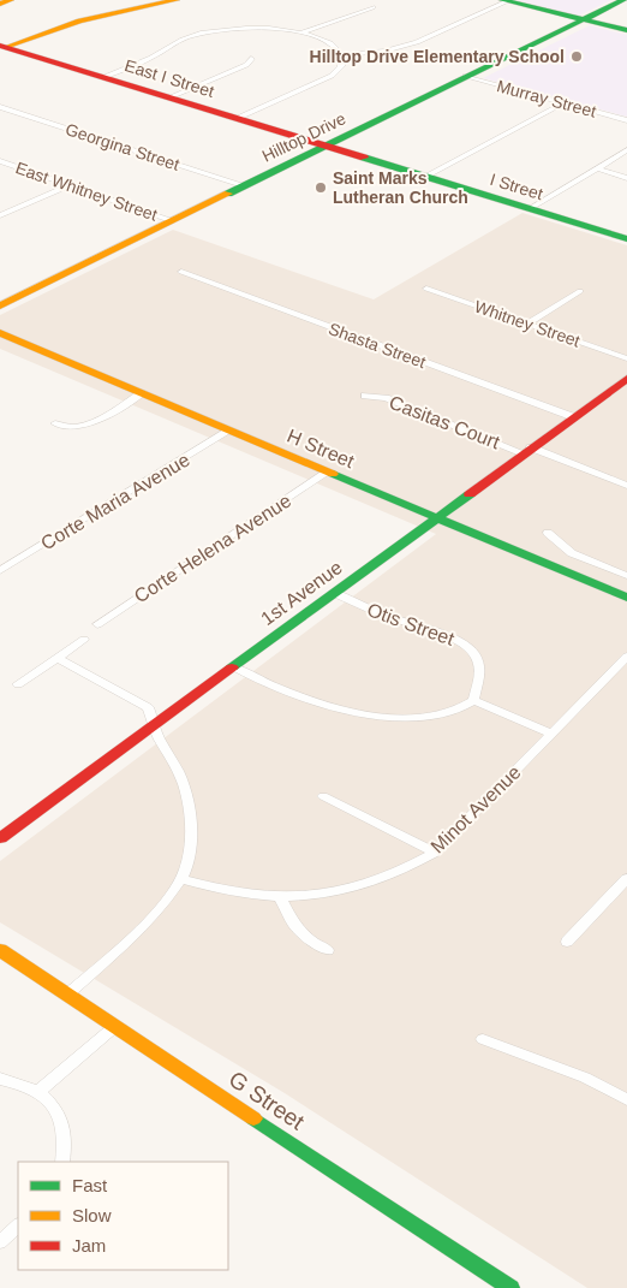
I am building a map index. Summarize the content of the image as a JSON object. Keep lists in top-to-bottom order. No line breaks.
{"streets":{"street":["East I Street","Murray Street","Hilltop Drive","Georgina Street","I Street","East Whitney Street","Whitney Street","Shasta Street","Casitas Court","H Street","Corte Maria Avenue","Corte Helena Avenue","1st Avenue","Otis Street","Minot Avenue","G Street"]},"crossings":[["East I Street","Hilltop Drive"],["East I Street","I Street"],["Murray Street","Hilltop Drive"],["Hilltop Drive","Georgina Street"],["Hilltop Drive","I Street"],["Hilltop Drive","East Whitney Street"],["Shasta Street","1st Avenue"],["Casitas Court","1st Avenue"],["H Street","Corte Maria Avenue"],["H Street","Corte Helena Avenue"],["H Street","1st Avenue"],["1st Avenue","Otis Street"]],"places":["Hilltop Drive Elementary School","Saint Marks Lutheran Church"],"legend":["Fast","Slow","Jam"]}
